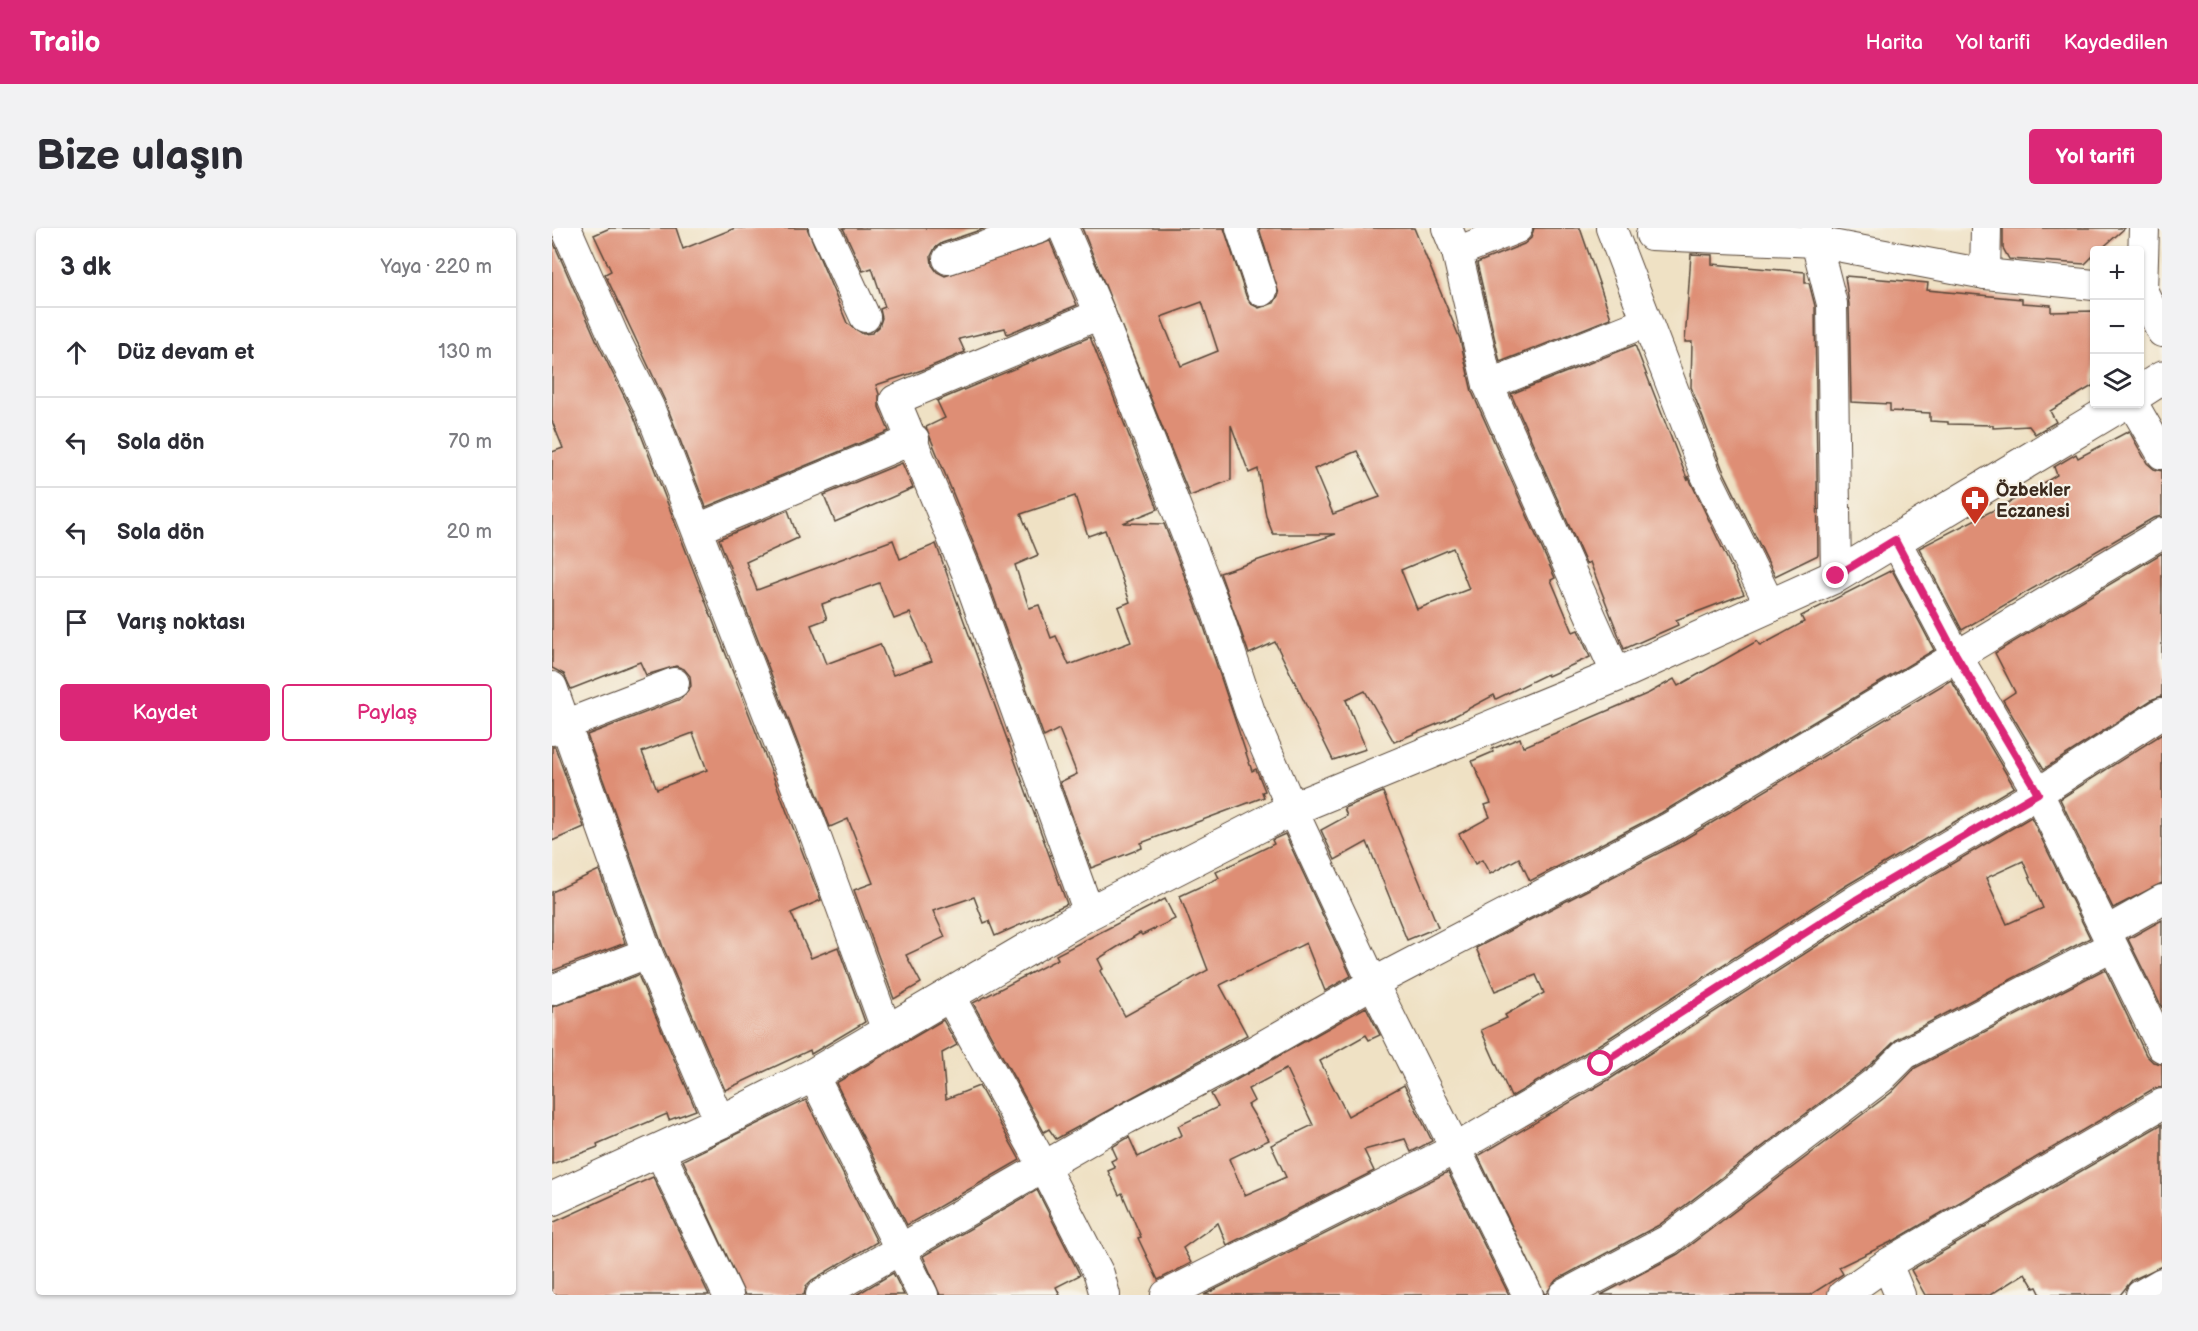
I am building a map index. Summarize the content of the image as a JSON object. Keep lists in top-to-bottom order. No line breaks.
{"places":{"pharmacy":["Özbekler Eczanesi"]},"page":{"header":"Trailo","nav":["Harita","Yol tarifi","Kaydedilen"],"buttons":["Yol tarifi",["Kaydet","Paylaş"]],"title":"Bize ulaşın","heading":["3 dk","Yaya · 220 m"],"map_buttons":["+","−"],"list":[["Düz devam et","130 m"],["Sola dön","70 m"],["Sola dön","20 m"],"Varış noktası"]}}
